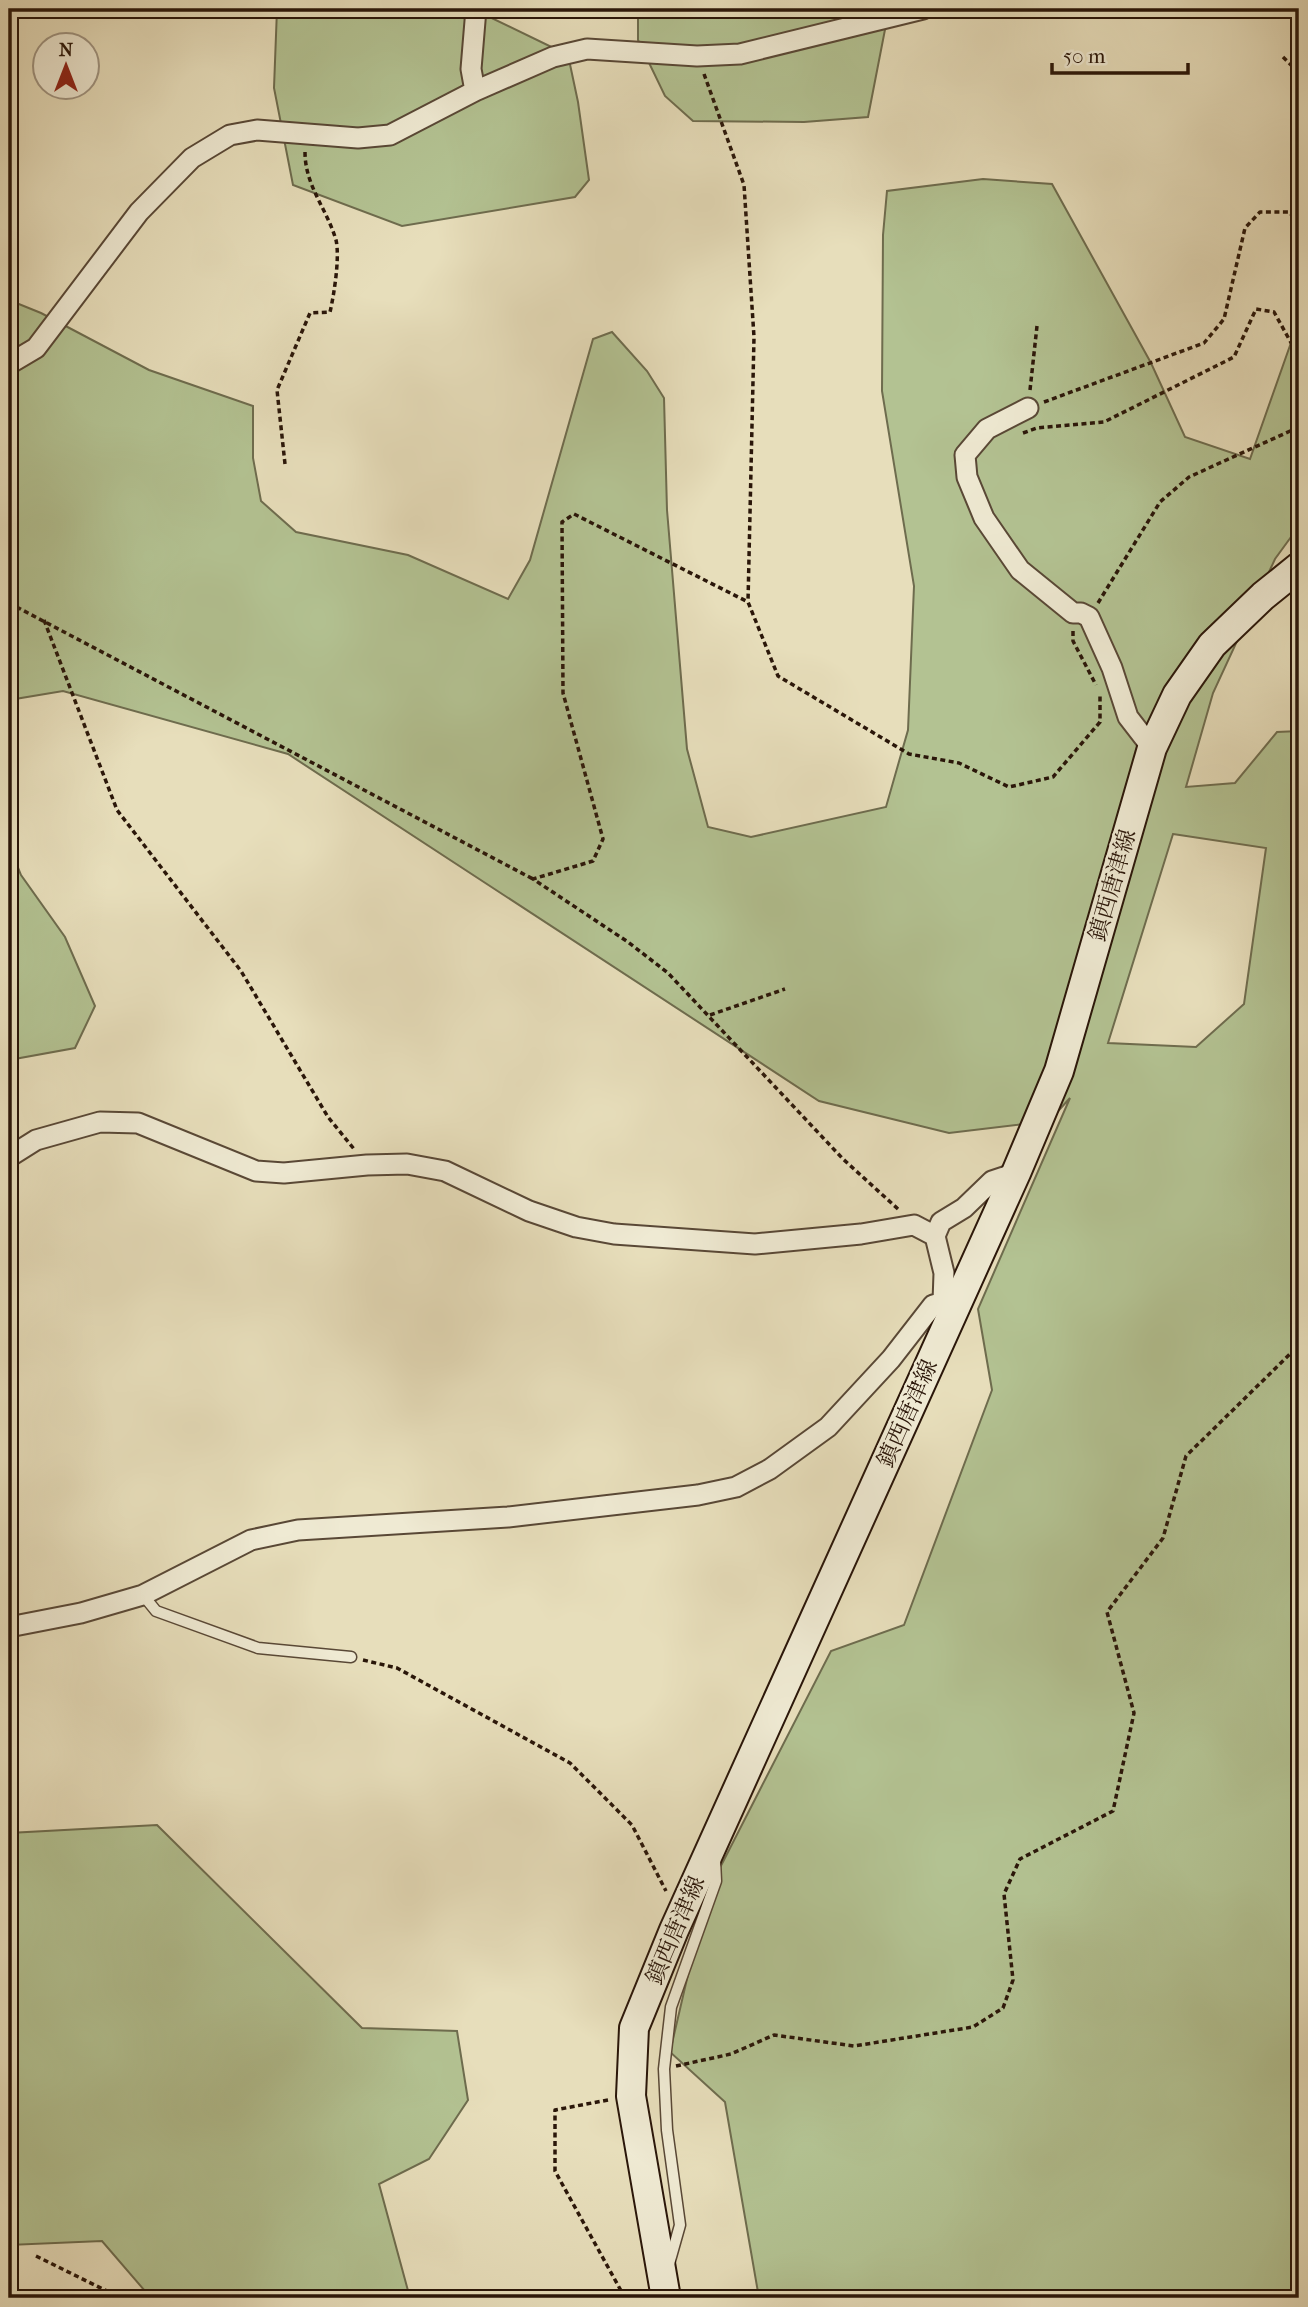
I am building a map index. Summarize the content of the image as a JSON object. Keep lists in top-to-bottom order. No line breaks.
{"streets":{"main road":["鎮西唐津線"]},"scale_bar":"50 m","north":"top"}
